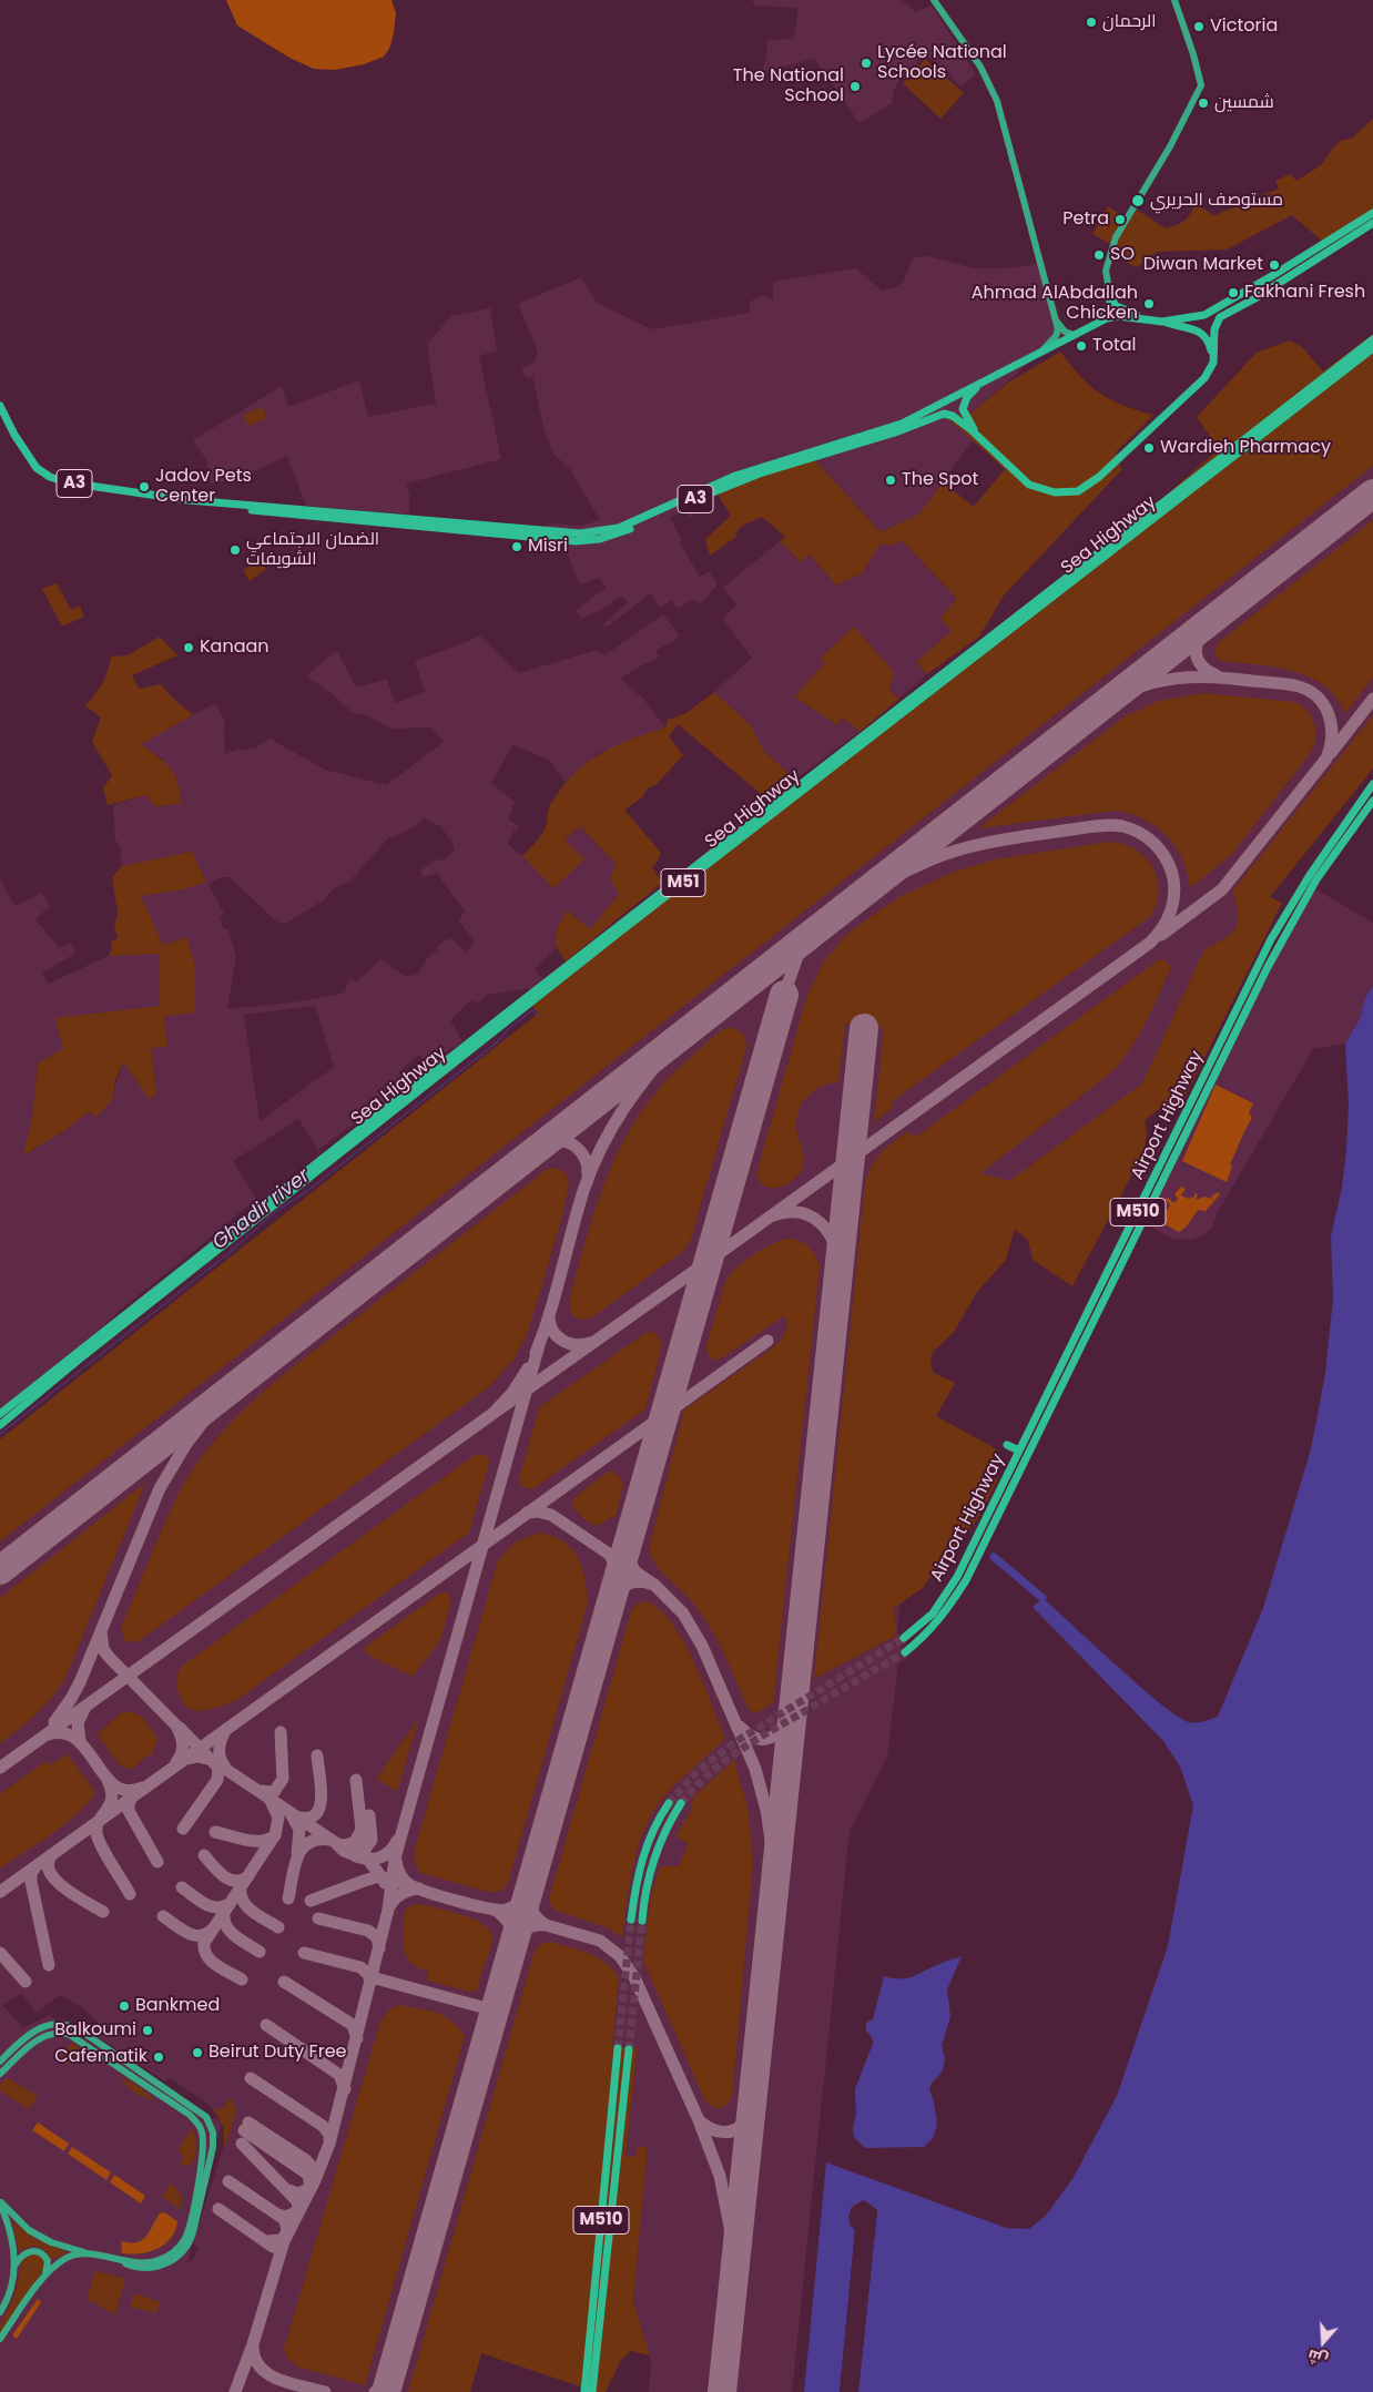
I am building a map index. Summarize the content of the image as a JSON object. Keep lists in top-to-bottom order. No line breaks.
{"streets":{"highway":["A3","Sea Highway","M51","Airport Highway","M510"]},"water":["Ghadir river"],"places":["الرحمان","Victoria","Lycée National Schools","The National School","شمسين","مستوصف الحريري","Petra","SO","Diwan Market","Fakhani Fresh","Ahmad AlAbdallah Chicken","Total","Wardieh Pharmacy","The Spot","Jadov Pets Center","Misri","الضمان الاجتماعي الشويفات","Kanaan","Bankmed","Balkoumi","Beirut Duty Free","Cafematik"],"north":"bottom"}
